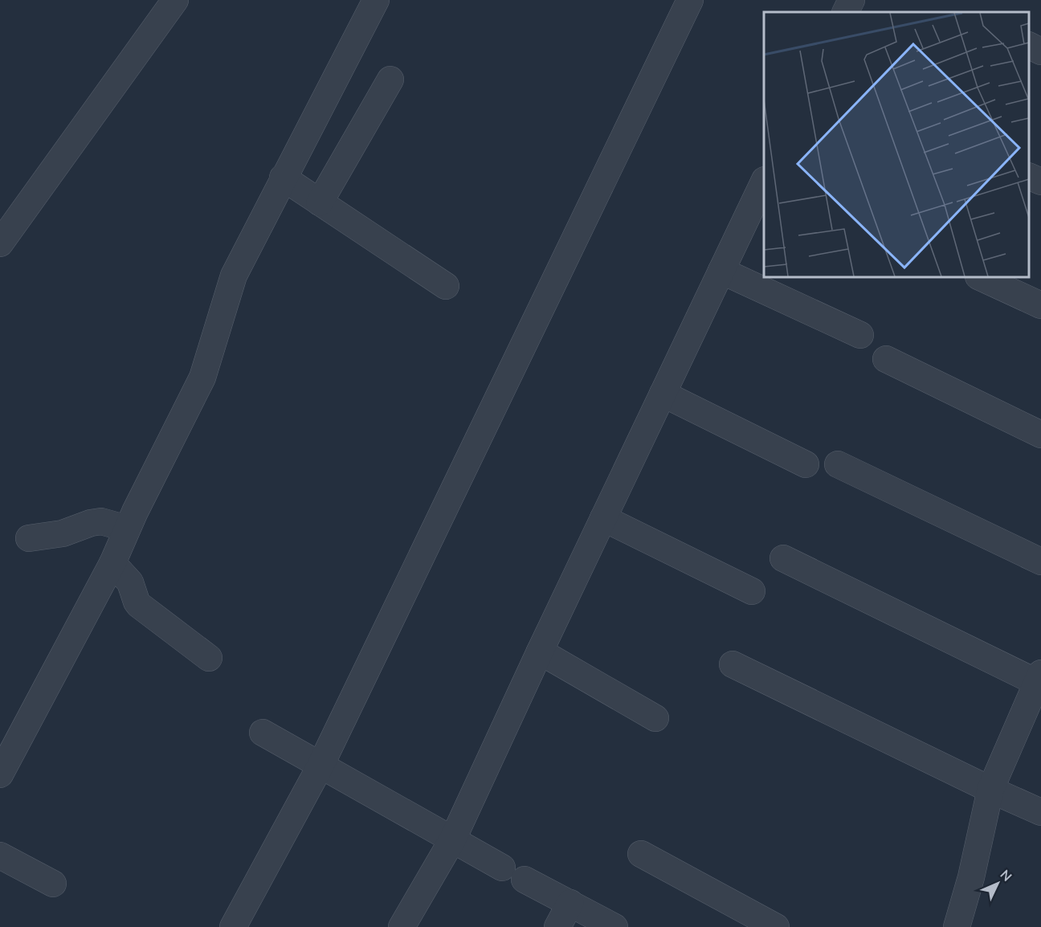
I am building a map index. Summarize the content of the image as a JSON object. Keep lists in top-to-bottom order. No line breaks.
{"north":"top right"}
